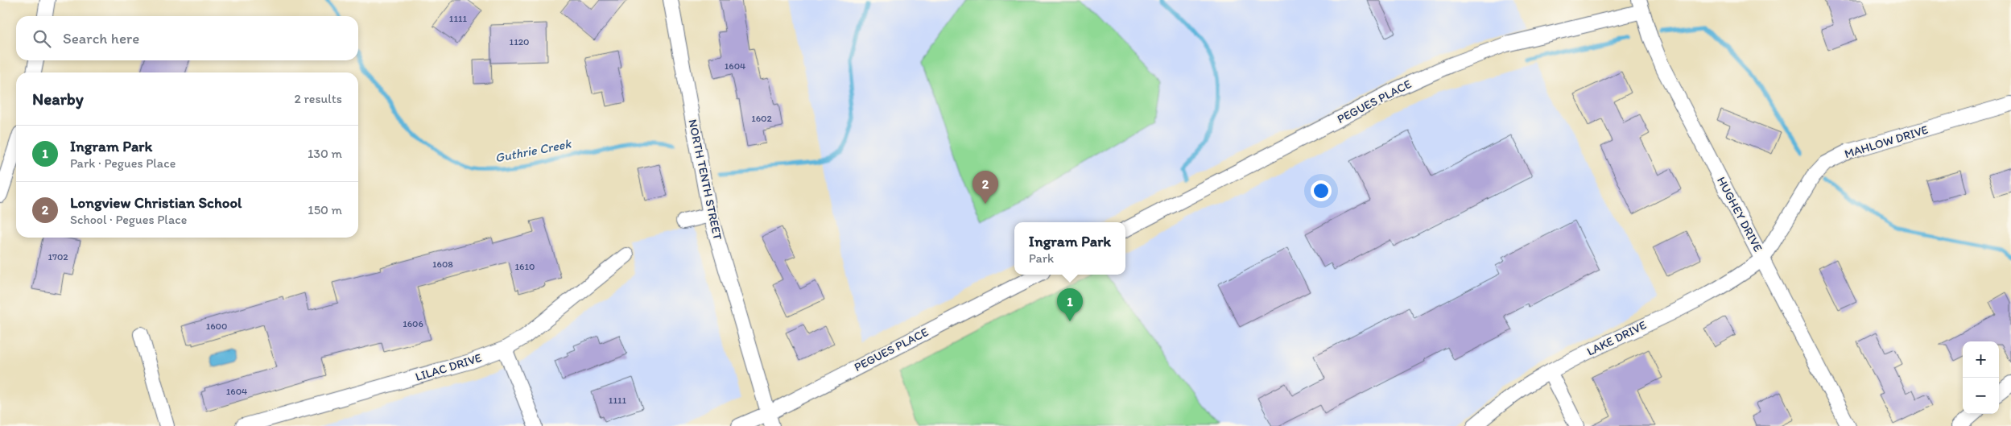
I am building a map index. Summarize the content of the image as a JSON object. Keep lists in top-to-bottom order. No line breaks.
{"streets":{"street":["PEGUES PLACE","MAHLOW DRIVE","NORTH TENTH STREET","HUGHEY DRIVE","LAKE DRIVE","LILAC DRIVE"]},"crossings":[["PEGUES PLACE","NORTH TENTH STREET"],["PEGUES PLACE","HUGHEY DRIVE"],["MAHLOW DRIVE","HUGHEY DRIVE"],["MAHLOW DRIVE","LAKE DRIVE"],["HUGHEY DRIVE","LAKE DRIVE"]],"water":["Guthrie Creek"],"house_numbers":["1111","1120","1604","1602","1702","1608","1610","1606","1600","1604","1111"],"page":{"search":"Search here","heading":["Nearby","2 results"],"list":[{"mark":"1","name":"Ingram Park","note":"Park · Pegues Place","value":"130 m"},{"mark":"2","name":"Longview Christian School","note":"School · Pegues Place","value":"150 m"}],"pins":["2","1"],"popup":["Ingram Park","Park"],"map_buttons":["+","−"]}}
